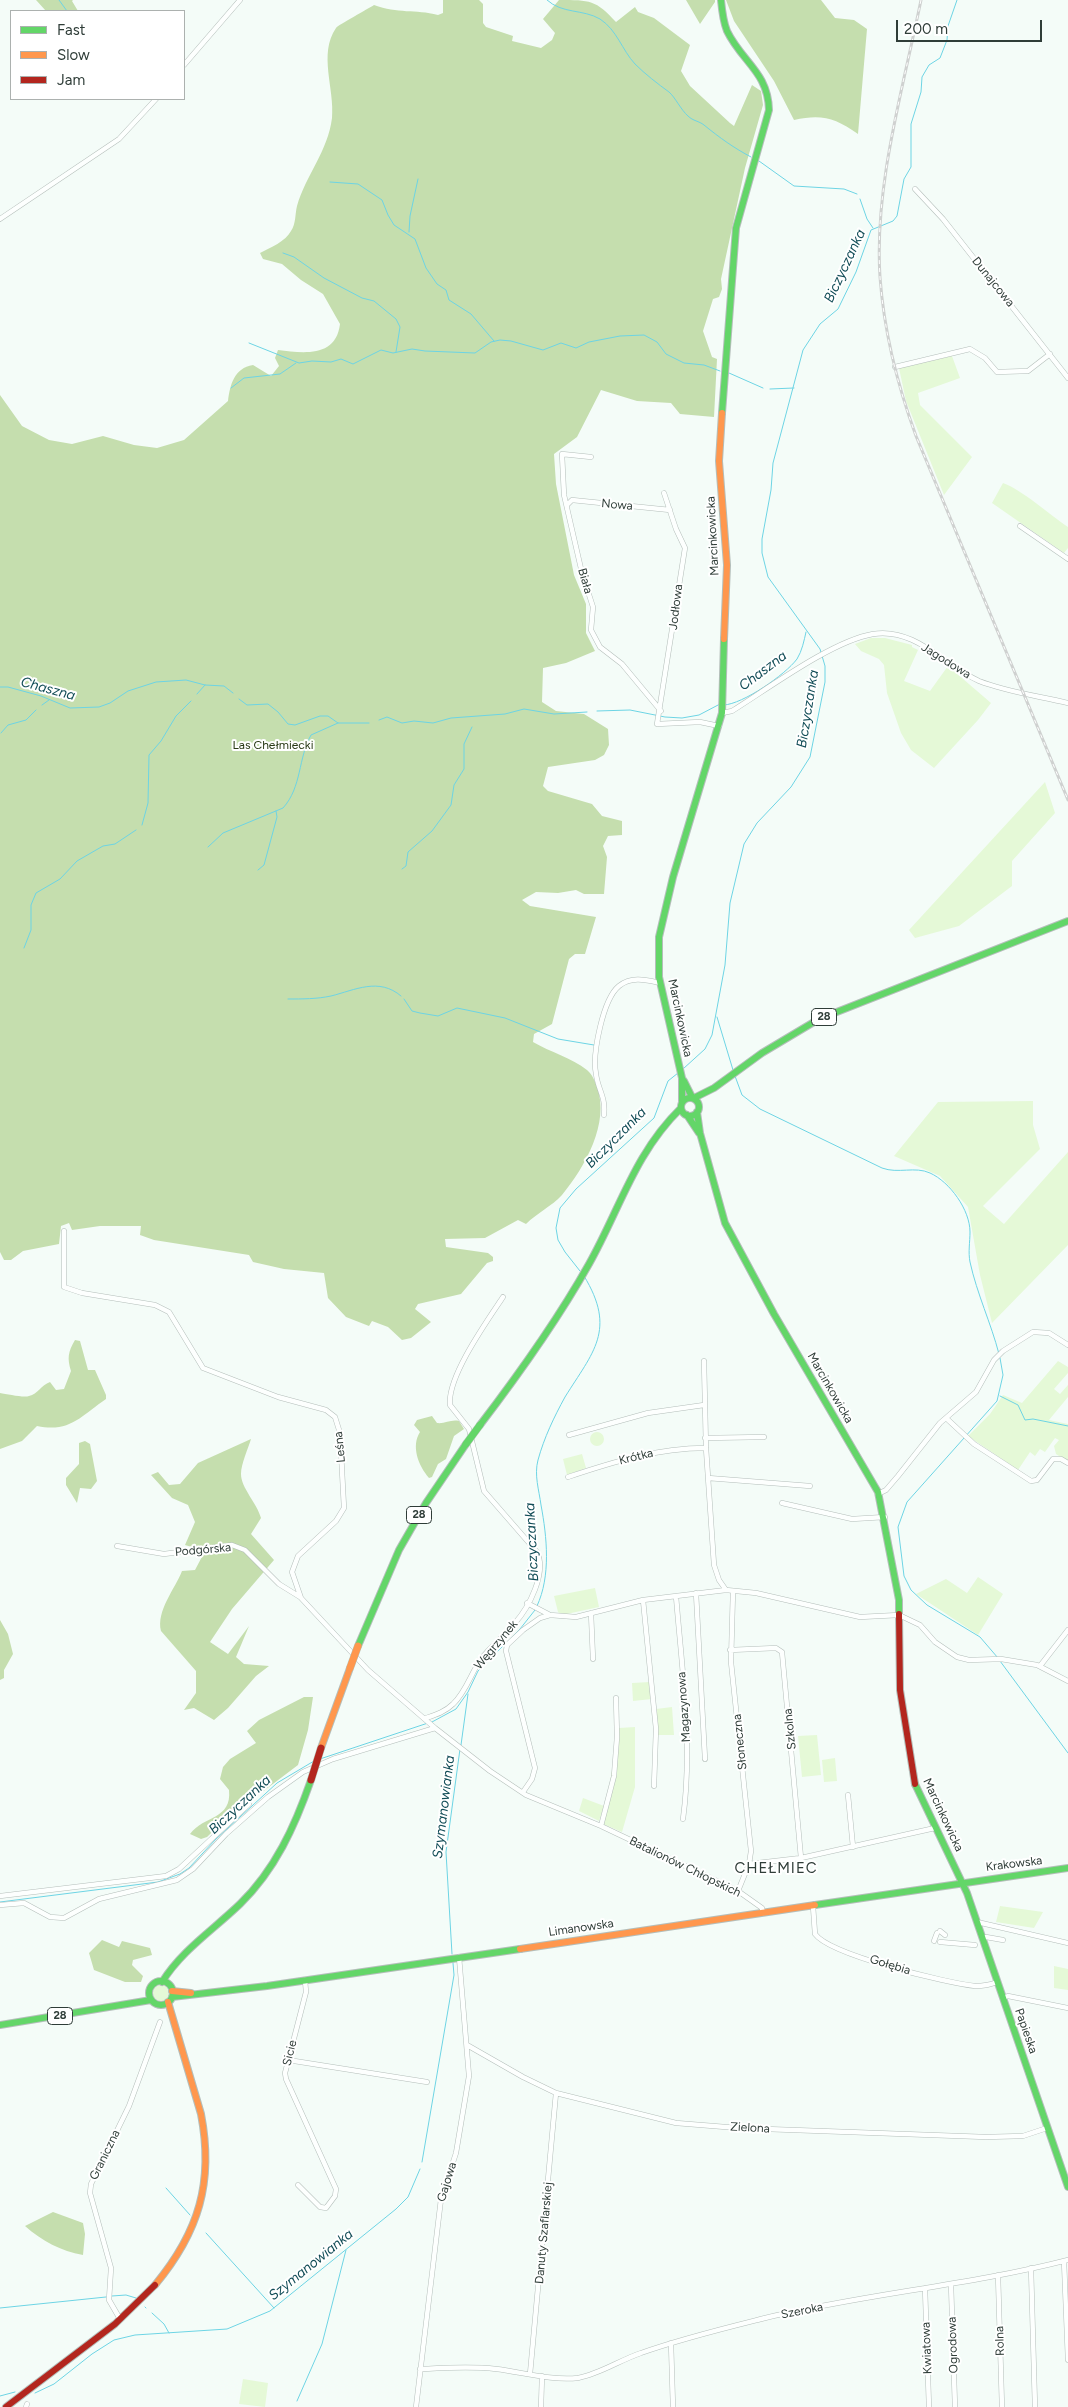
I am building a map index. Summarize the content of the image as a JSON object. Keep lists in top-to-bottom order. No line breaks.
{"streets":{"main road":["Marcinkowicka","28","Krakowska","Limanowska","Papieska"],"street":["Dunajcowa","Nowa","Biała","Jodłowa","Jagodowa","Leśna","Krótka","Podgórska","Węgrzynek","Magazynowa","Szkolna","Słoneczna","Batalionów Chłopskich","Gołębia","Sicie","Zielona","Graniczna","Gajowa","Danuty Szaflarskiej","Szeroka","Rolna","Ogrodowa","Kwiatowa"]},"crossings":[["Nowa","Biała"],["Nowa","Jodłowa"],["Marcinkowicka","Jagodowa"],["Marcinkowicka","28"],["Marcinkowicka","Krakowska"],["Marcinkowicka","Limanowska"],["Marcinkowicka","Papieska"],["Biała","Jodłowa"],["Leśna","Podgórska"],["Leśna","Węgrzynek"],["Leśna","Batalionów Chłopskich"],["Węgrzynek","Batalionów Chłopskich"],["Szkolna","Słoneczna"],["Słoneczna","Batalionów Chłopskich"],["Krakowska","Limanowska"],["Krakowska","Papieska"],["Batalionów Chłopskich","Limanowska"],["Limanowska","Gołębia"],["Limanowska","Papieska"],["Limanowska","Sicie"],["Limanowska","Gajowa"],["Gołębia","Papieska"],["Papieska","Zielona"],["Zielona","Gajowa"],["Zielona","Danuty Szaflarskiej"],["Gajowa","Szeroka"],["Danuty Szaflarskiej","Szeroka"],["Szeroka","Rolna"],["Szeroka","Ogrodowa"],["Szeroka","Kwiatowa"]],"districts":["CHEŁMIEC"],"water":["Biczyczanka","Chaszna","Szymanowianka"],"parks":["Las Chełmiecki"],"legend":["Fast","Slow","Jam"],"scale_bar":"200 m"}
